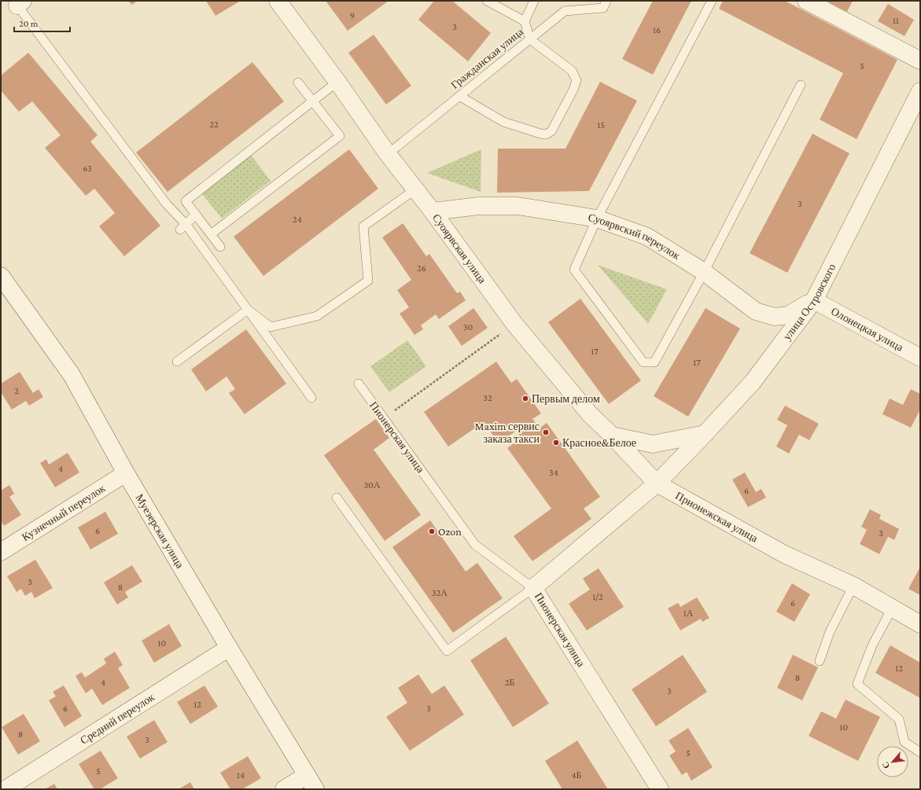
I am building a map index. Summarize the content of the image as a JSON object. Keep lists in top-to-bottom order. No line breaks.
{"streets":{"street":["Суоярвский переулок","Суоярвская улица","улица Островского","Олонецкая улица","Пионерская улица","Кузнечный переулок","Прионежская улица","Муезерская улица","Средний переулок"],"lane":["Гражданская улица"]},"crossings":[["Гражданская улица","Суоярвская улица"],["Суоярвский переулок","Суоярвская улица"],["Суоярвский переулок","улица Островского"],["Суоярвский переулок","Олонецкая улица"],["Суоярвская улица","улица Островского"],["Суоярвская улица","Прионежская улица"],["улица Островского","Олонецкая улица"],["улица Островского","Прионежская улица"],["Кузнечный переулок","Муезерская улица"],["Муезерская улица","Средний переулок"]],"places":["Первым делом","Maxim сервис заказа такси","Красное&Белое","Ozon"],"house_numbers":["9","11","3","16","5","22","15","63","3","24","26","30","17","17","2","32","4","34","30А","6","6","3","3","8","32А","1/2","6","1А","10","12","8","4","2Б","3","12","6","3","10","8","3","5","5","14","4Б"],"scale_bar":"20 m","north":"bottom left"}
